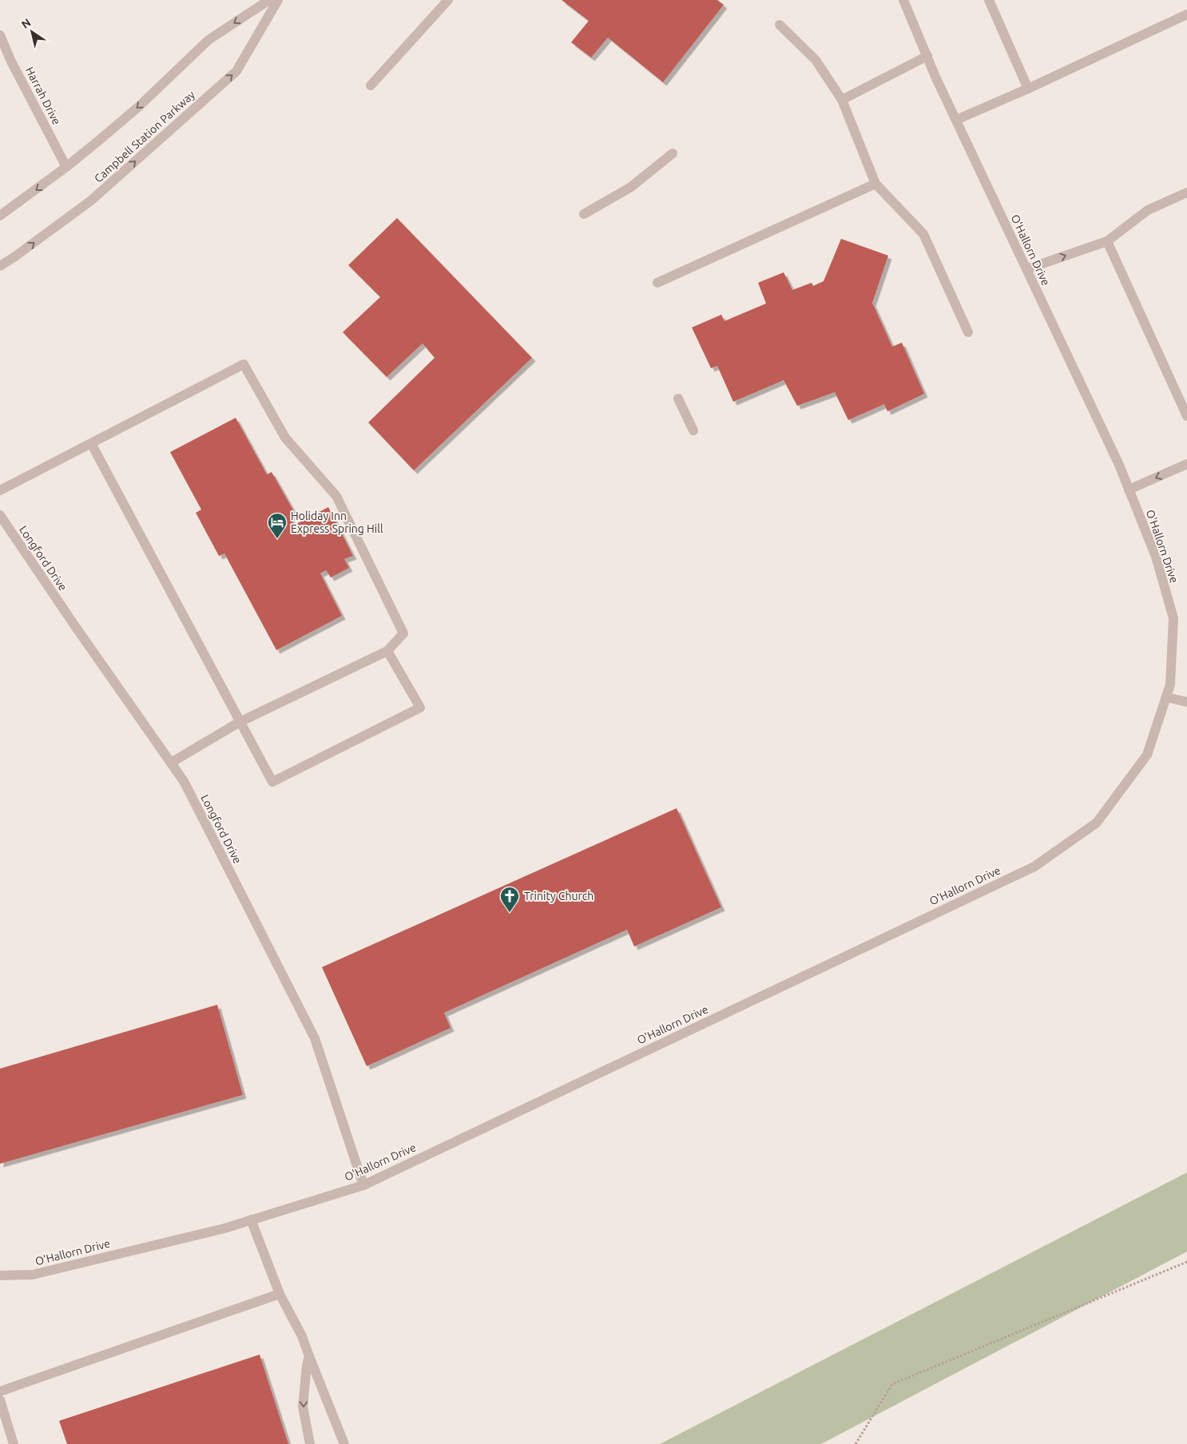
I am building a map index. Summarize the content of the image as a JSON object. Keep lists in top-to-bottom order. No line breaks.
{"streets":{"street":["Harrah Drive","Campbell Station Parkway","O'Hallorn Drive","Longford Drive"]},"crossings":[["O'Hallorn Drive","Longford Drive"]],"places":{"hotel":["Holiday Inn Express Spring Hill"],"church":["Trinity Church"]},"north":"top left"}
